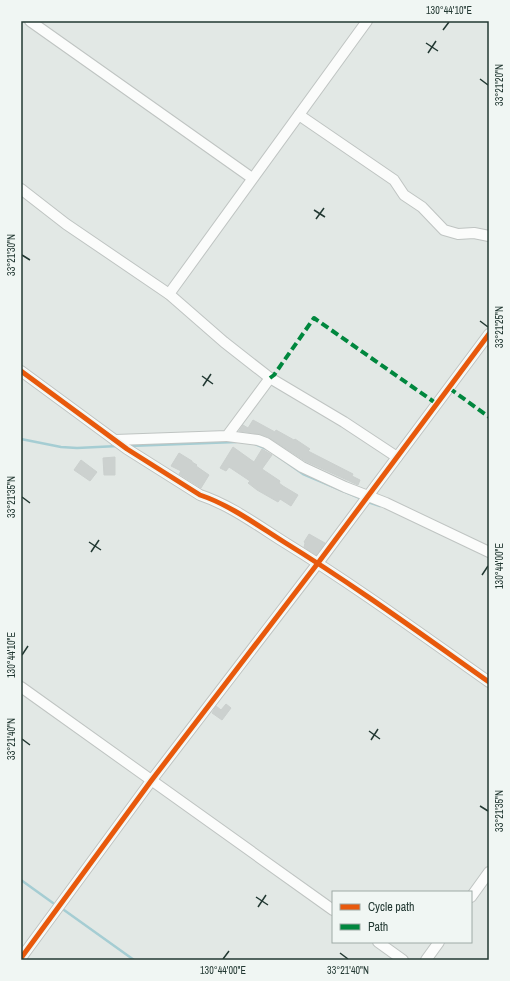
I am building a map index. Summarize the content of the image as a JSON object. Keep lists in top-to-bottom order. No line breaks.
{"legend":["Cycle path","Path"],"coordinates":["130°44'10\"E","33°21'20\"N","33°21'30\"N","33°21'25\"N","33°21'35\"N","130°44'00\"E","33°21'40\"N"]}
